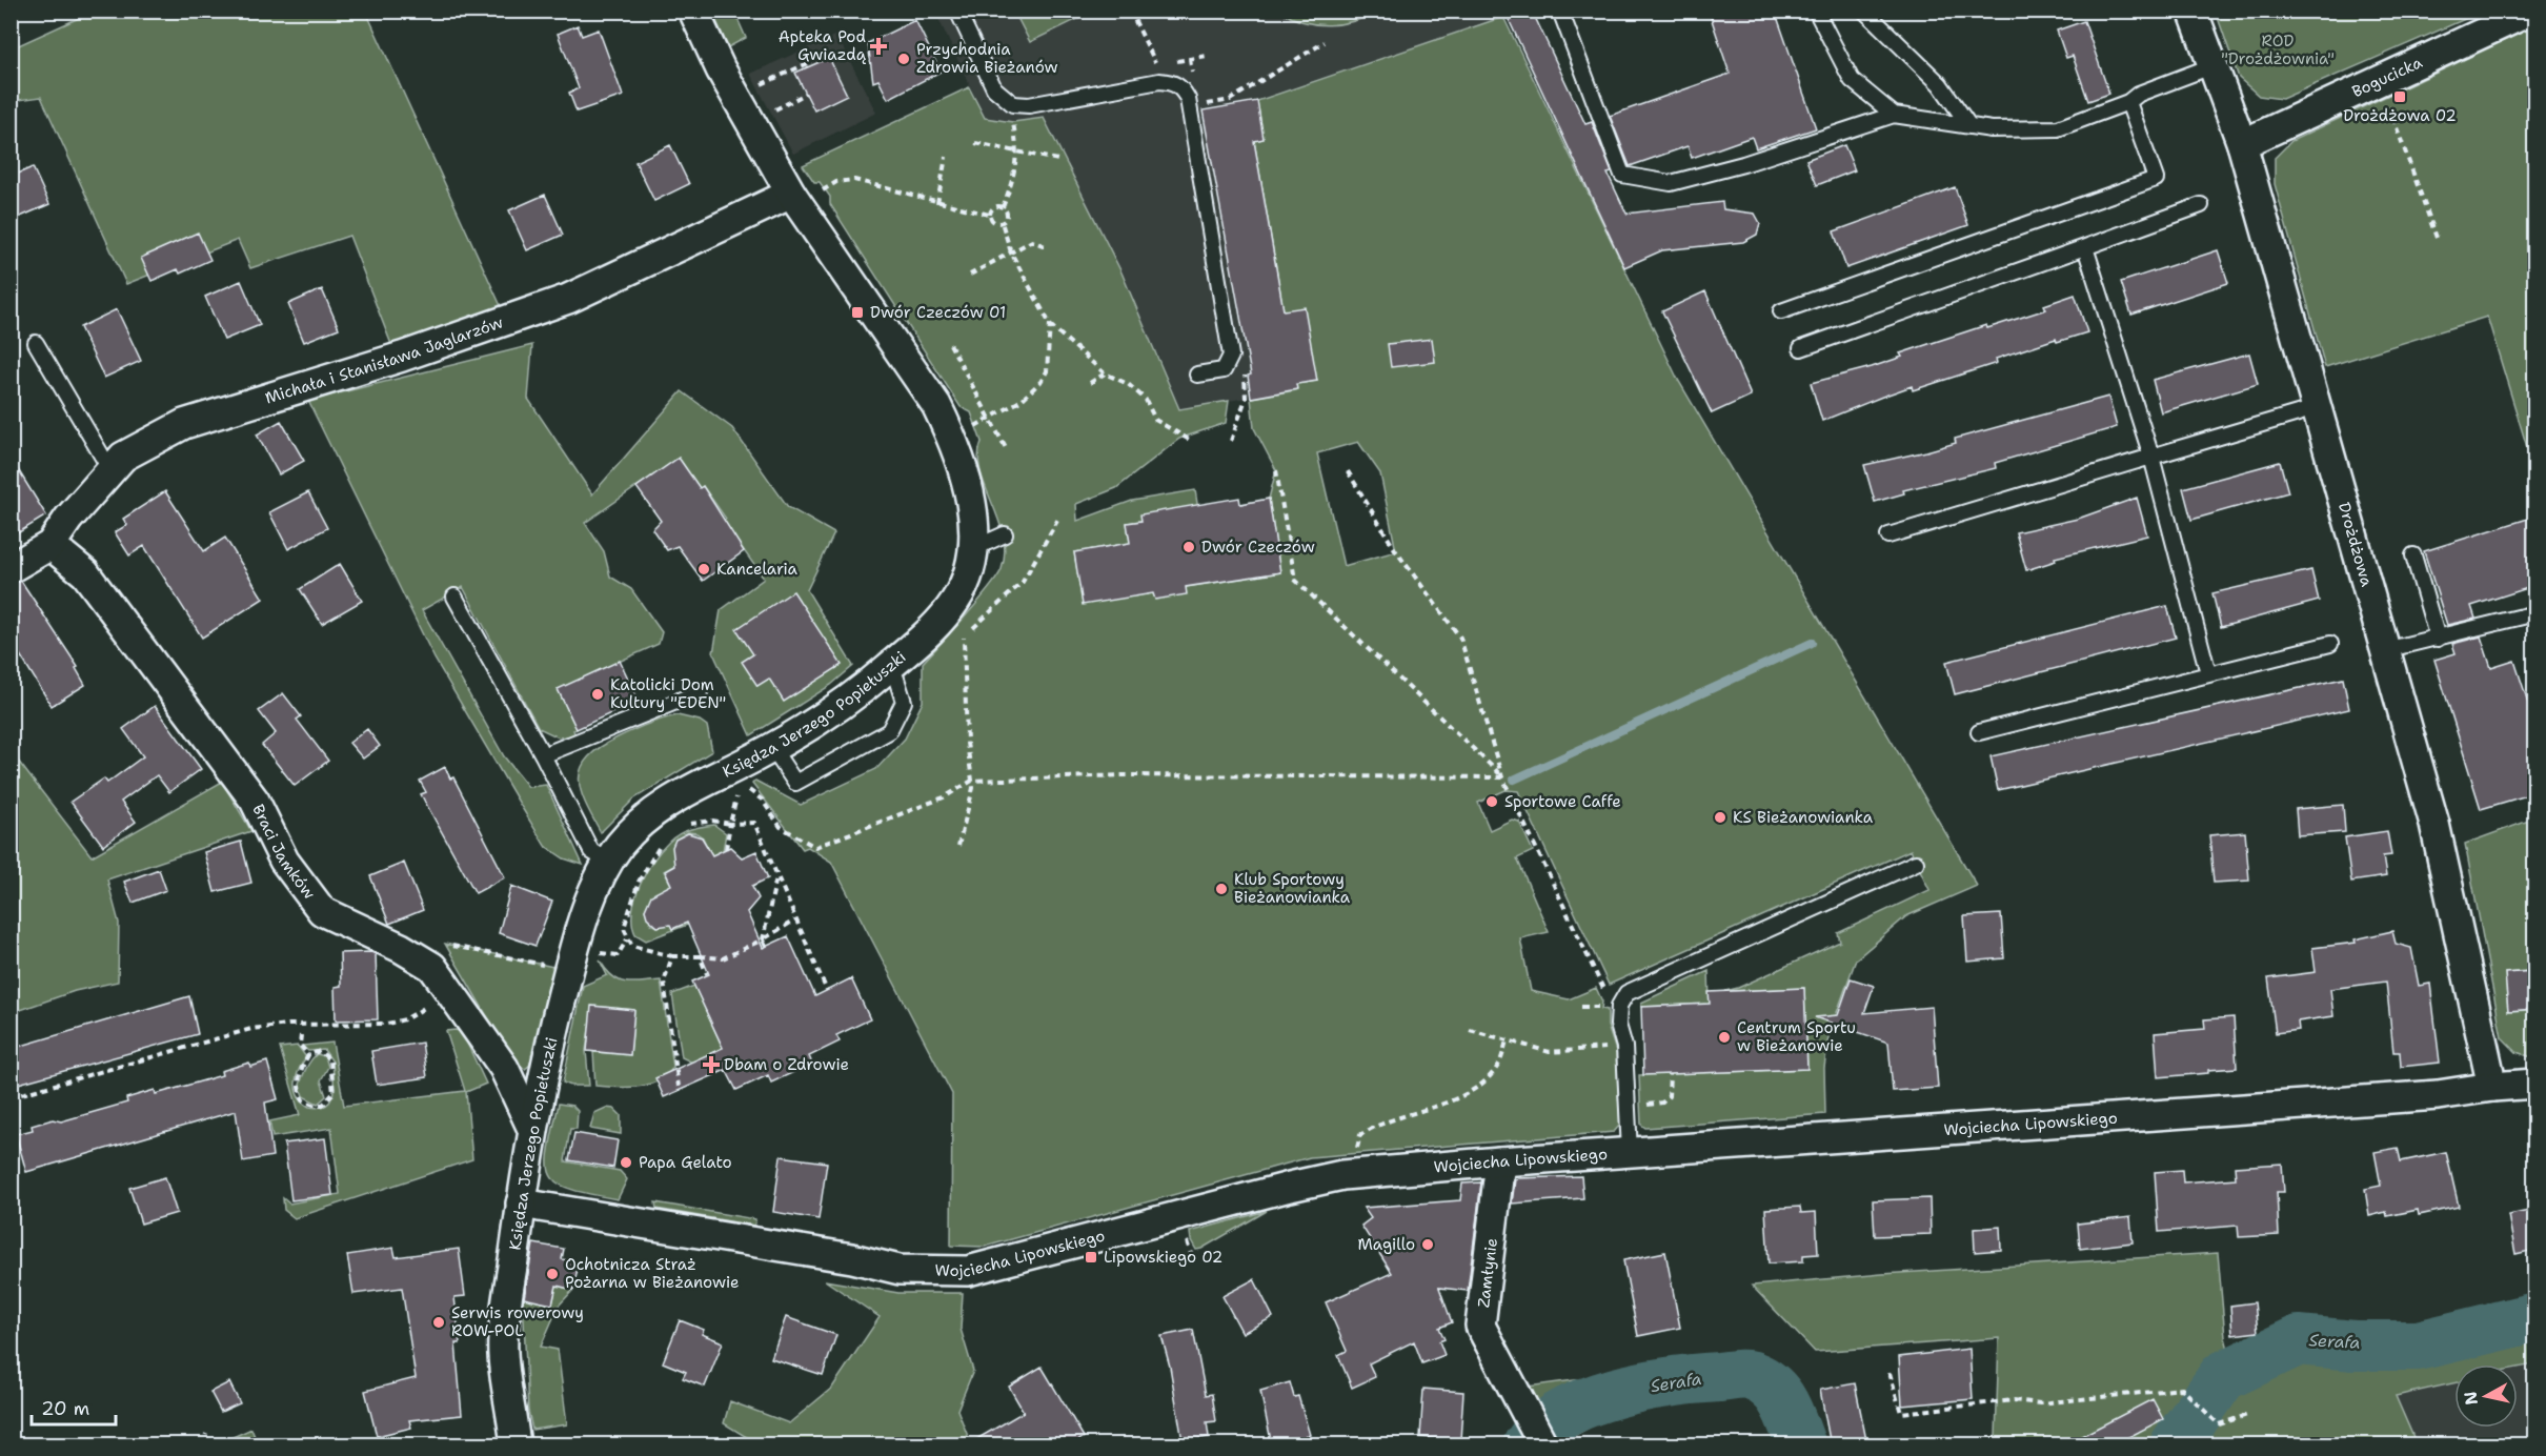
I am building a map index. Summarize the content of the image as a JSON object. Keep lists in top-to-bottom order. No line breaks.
{"streets":{"street":["Bogucicka","Michała i Stanisława Jaglarzów","Drożdżowa","Księdza Jerzego Popiełuszki","Braci Jamków","Wojciecha Lipowskiego","Zamłynie"]},"crossings":[["Bogucicka","Drożdżowa"],["Michała i Stanisława Jaglarzów","Księdza Jerzego Popiełuszki"],["Michała i Stanisława Jaglarzów","Braci Jamków"],["Drożdżowa","Wojciecha Lipowskiego"],["Księdza Jerzego Popiełuszki","Braci Jamków"],["Księdza Jerzego Popiełuszki","Wojciecha Lipowskiego"],["Wojciecha Lipowskiego","Zamłynie"]],"water":["Serafa"],"parks":["ROD \"Drożdżownia\""],"places":{"health":["Apteka Pod Gwiazdą","Dbam o Zdrowie"],"other":["Przychodnia Zdrowia Bieżanów","Dwór Czeczów","Kancelaria","Katolicki Dom Kultury \"EDEN\"","Sportowe Caffe","KS Bieżanowianka","Klub Sportowy Bieżanowianka","Centrum Sportu w Bieżanowie","Papa Gelato","Magillo","Ochotnicza Straż Pożarna w Bieżanowie","Serwis rowerowy ROW-POL"],"transit":["Drożdżowa 02","Dwór Czeczów 01","Lipowskiego 02"]},"scale_bar":"20 m","north":"left"}
